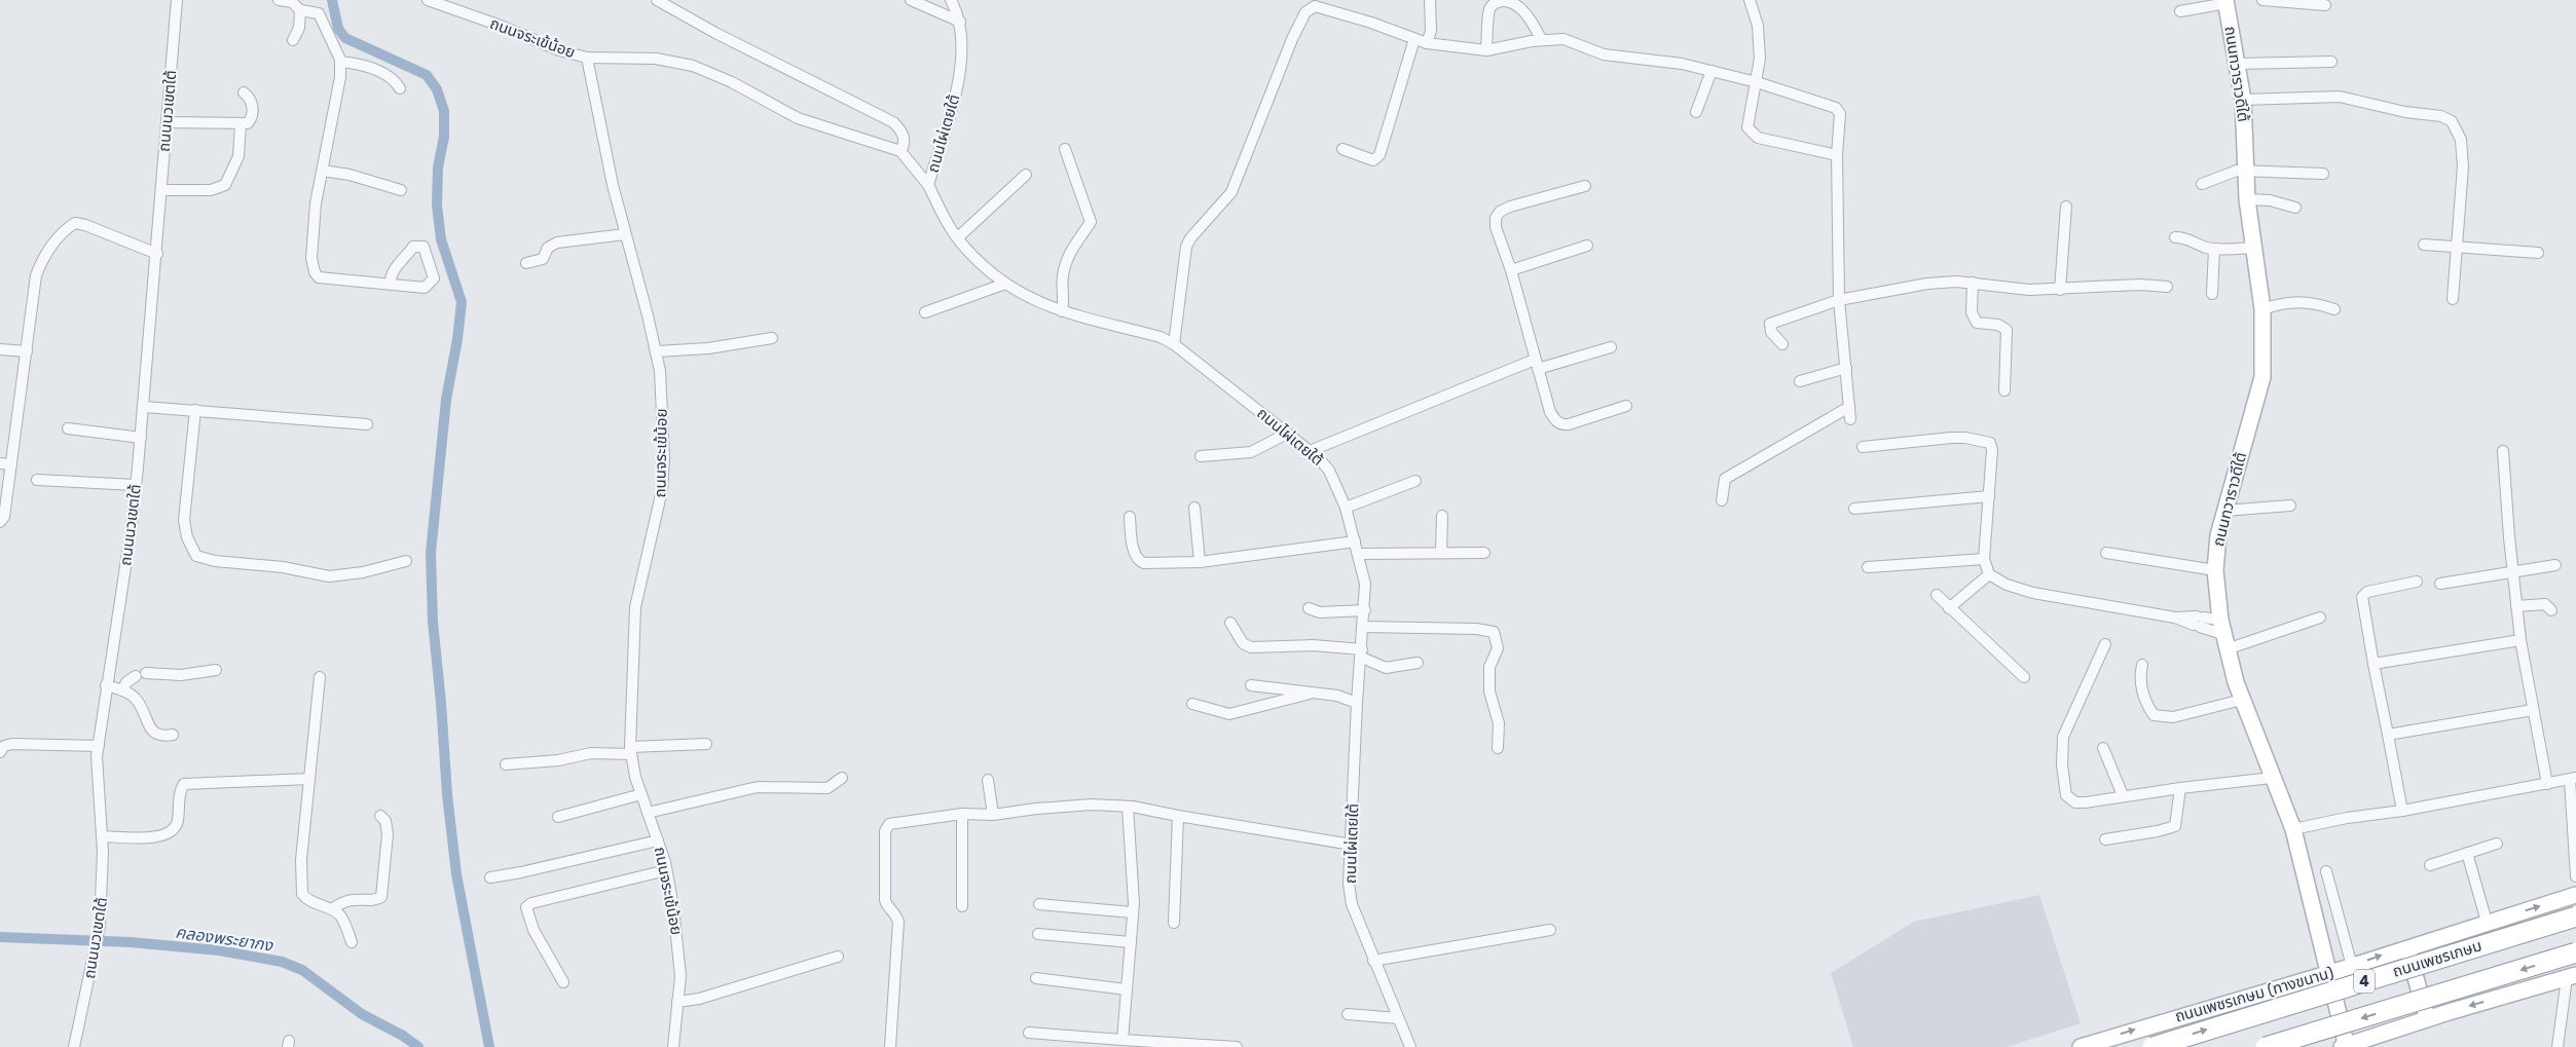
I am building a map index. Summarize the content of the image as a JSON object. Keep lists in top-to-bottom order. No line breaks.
{"streets":{"highway":["ถนนเพชรเกษม","4"],"street":["ถนนจระเข้น้อย","ถนนทวาราวดีใต้","ถนนนวเขตใต้","ถนนไผ่เตยใต้","ถนนเพชรเกษม (ทางขนาน)"]},"crossings":[["ถนนทวาราวดีใต้","ถนนเพชรเกษม (ทางขนาน)"]],"water":["คลองพระยากง"]}
